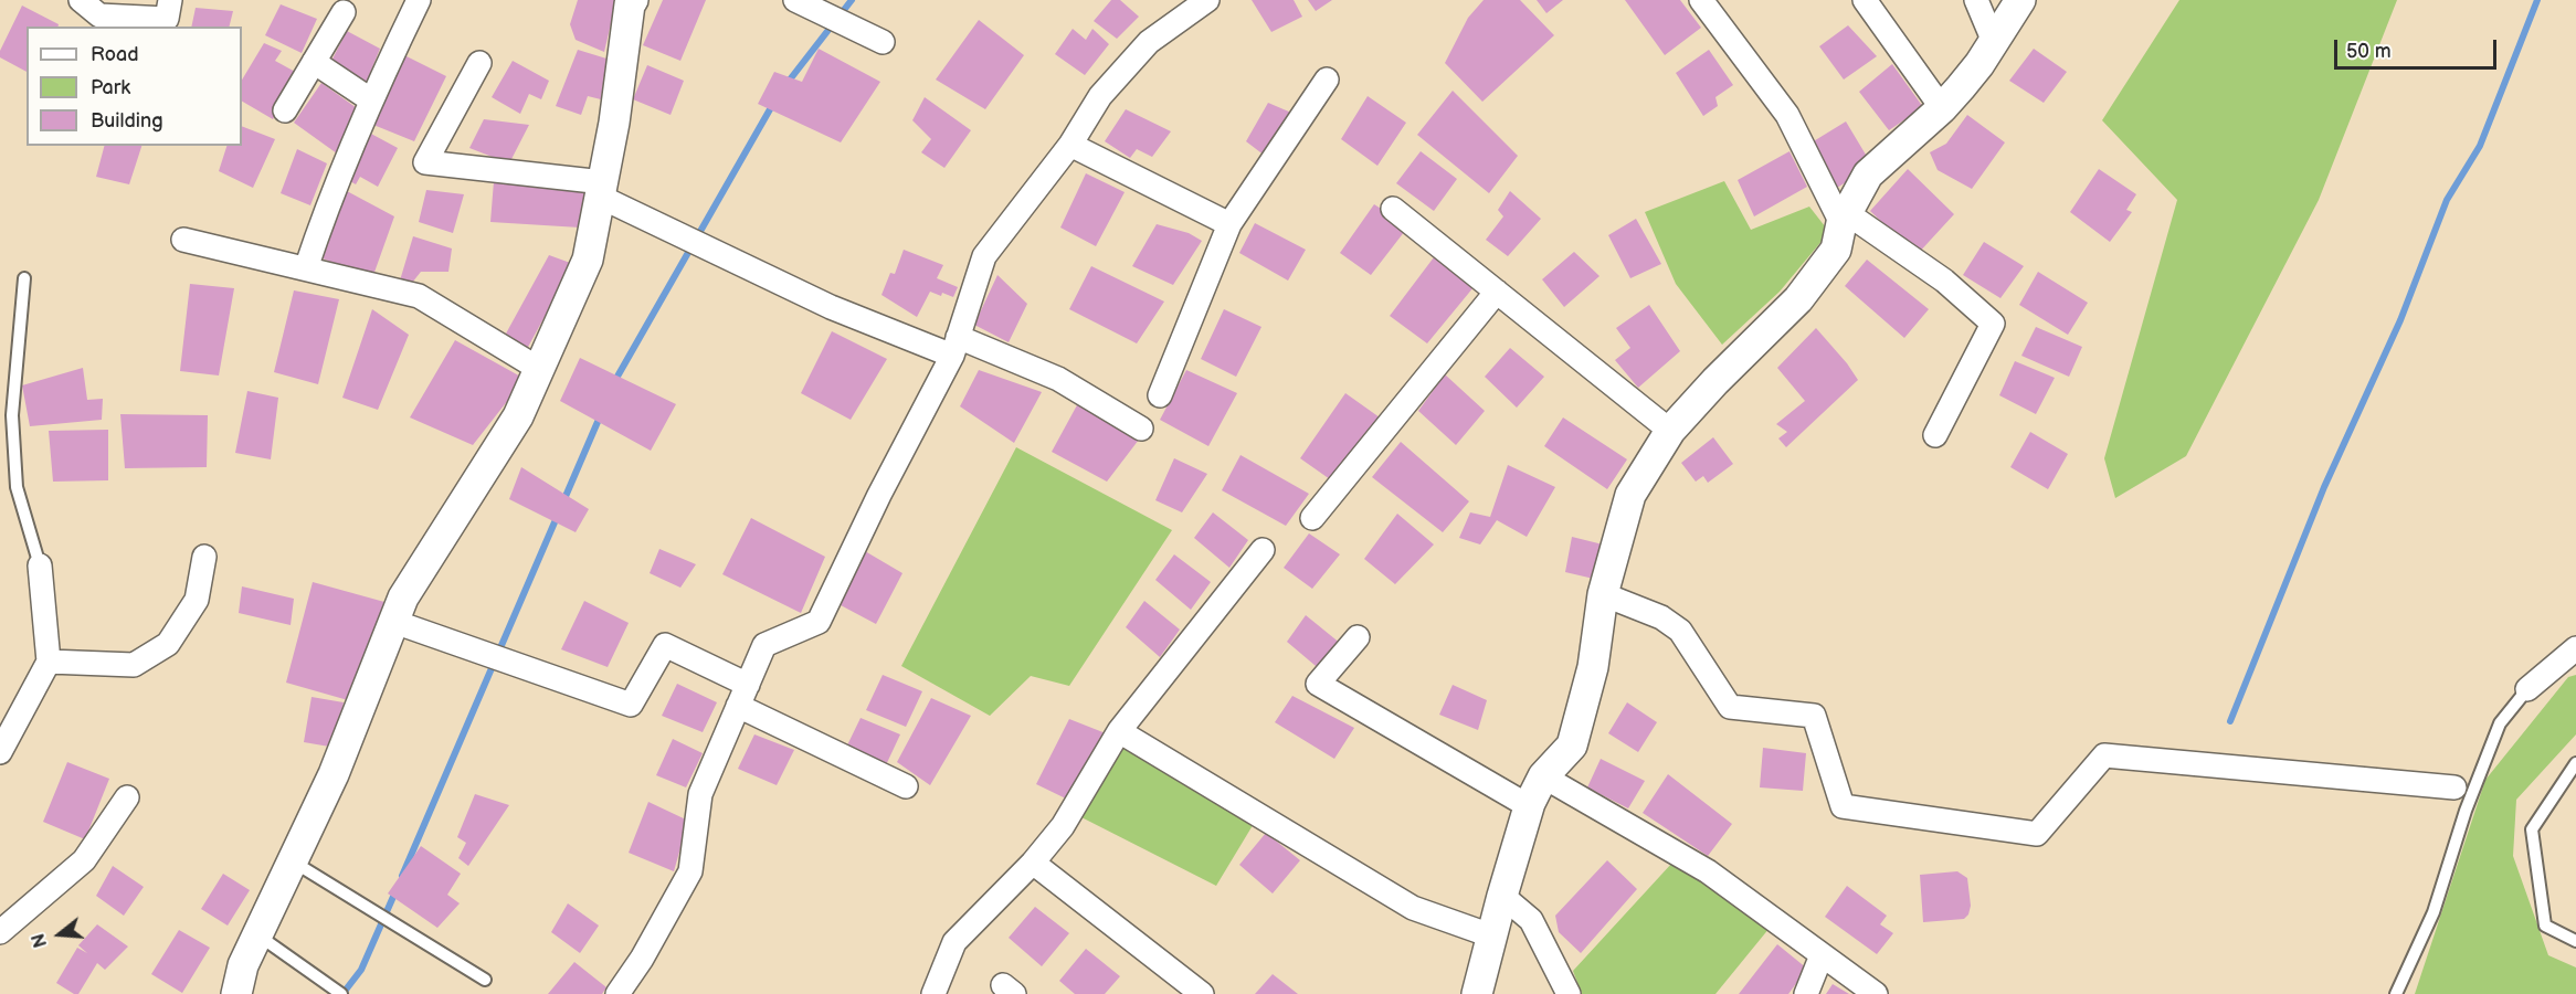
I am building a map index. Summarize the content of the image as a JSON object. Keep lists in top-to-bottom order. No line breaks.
{"legend":["Road","Park","Building"],"scale_bar":"50 m","north":"left"}
